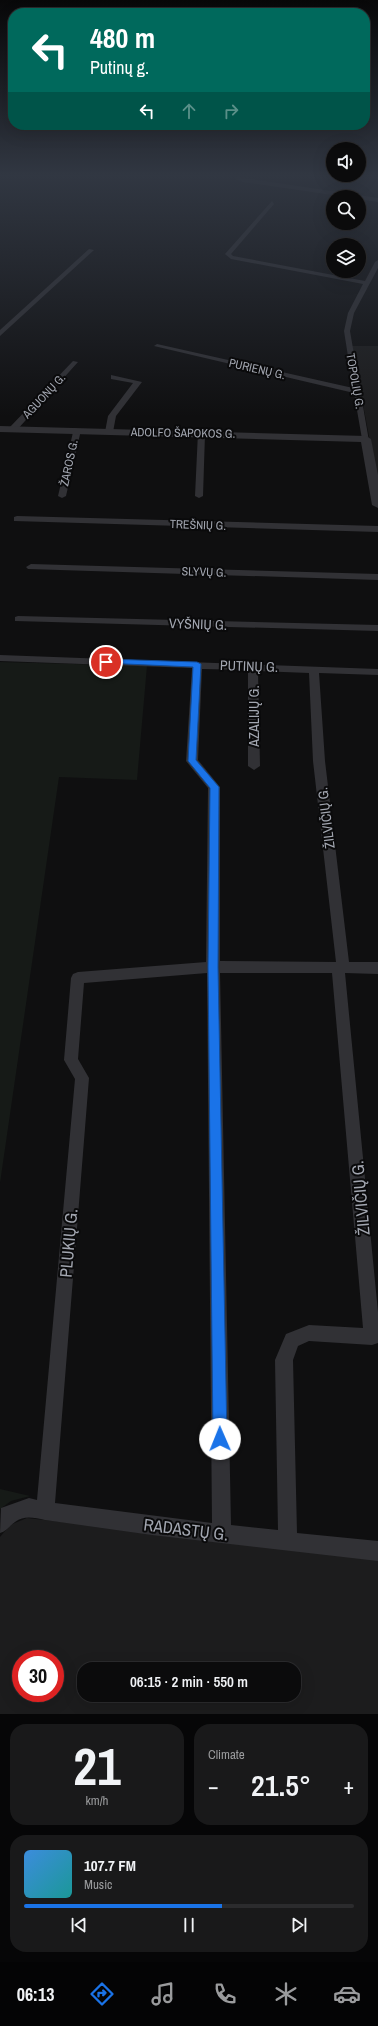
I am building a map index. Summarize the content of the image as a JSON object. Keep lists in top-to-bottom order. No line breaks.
{"streets":{"street":["PURIENŲ G.","TOPOLIŲ G.","AGUONŲ G.","ADOLFO ŠAPOKOS G.","ŽAROS G.","TREŠNIŲ G.","SLYVŲ G.","VYŠNIŲ G.","PUTINŲ G.","AZALIJŲ G.","ŽILVIČIŲ G.","PLUKIŲ G.","RADASTŲ G."]},"crossings":[["PURIENŲ G.","TOPOLIŲ G."],["TOPOLIŲ G.","ADOLFO ŠAPOKOS G."],["AGUONŲ G.","ADOLFO ŠAPOKOS G."],["ADOLFO ŠAPOKOS G.","ŽAROS G."],["PUTINŲ G.","AZALIJŲ G."],["PUTINŲ G.","ŽILVIČIŲ G."],["ŽILVIČIŲ G.","RADASTŲ G."],["PLUKIŲ G.","RADASTŲ G."]],"page":{"turn":["480 m","Putinų g."],"limit":"30","trip":"06:15 · 2 min · 550 m","tile":[["21","km/h"],"Climate"],"heat":["−","21.5°","+"],"song":["107.7 FM","Music"],"tabs":"06:13"}}
